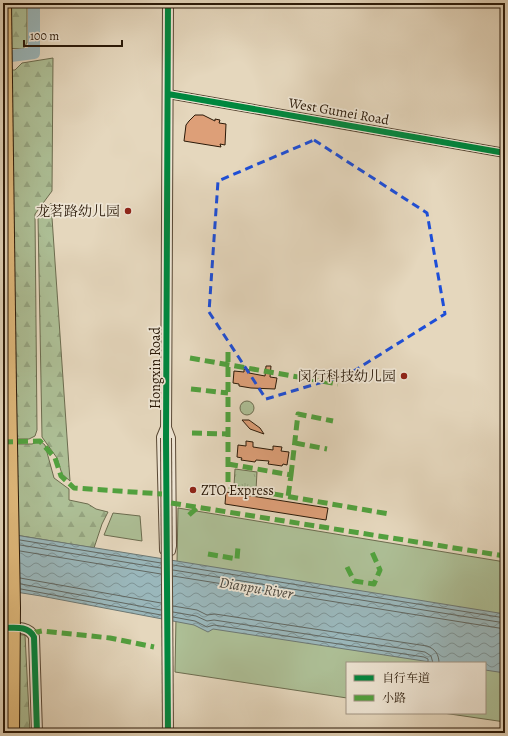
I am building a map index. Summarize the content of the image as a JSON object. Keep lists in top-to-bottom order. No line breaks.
{"streets":{"street":["West Gumei Road","Hongxin Road"]},"crossings":[["West Gumei Road","Hongxin Road"]],"water":["Dianpu River"],"places":["龙茗路幼儿园","闵行科技幼儿园","ZTO Express"],"legend":["自行车道","小路"],"scale_bar":"100 m"}
